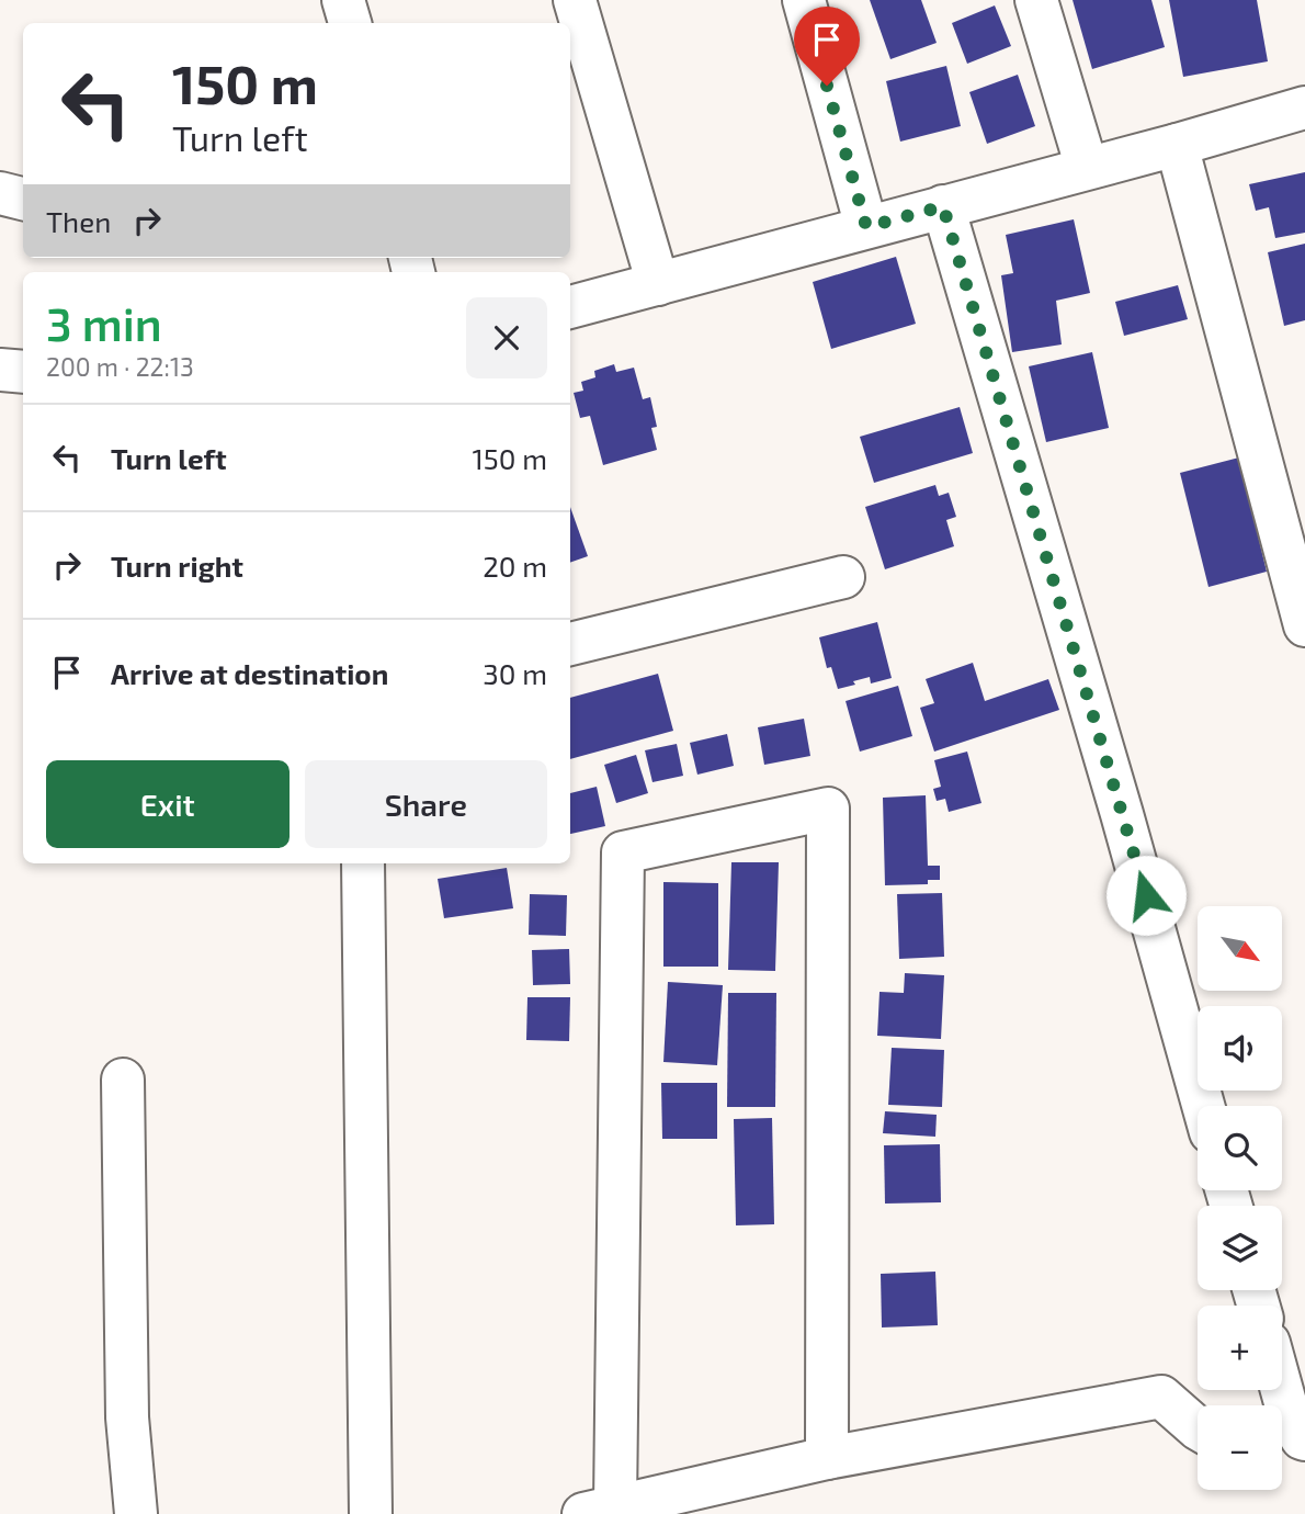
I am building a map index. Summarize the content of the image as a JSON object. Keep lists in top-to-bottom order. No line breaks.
{"north":"bottom right","page":{"turn":["150 m","Turn left"],"then":"Then","heading":["3 min","200 m · 22:13"],"list":[{"name":"Turn left","value":"150 m"},{"name":"Turn right","value":"20 m"},{"name":"Arrive at destination","value":"30 m"}],"buttons":["Exit","Share"],"map_buttons":["+","−"]}}
